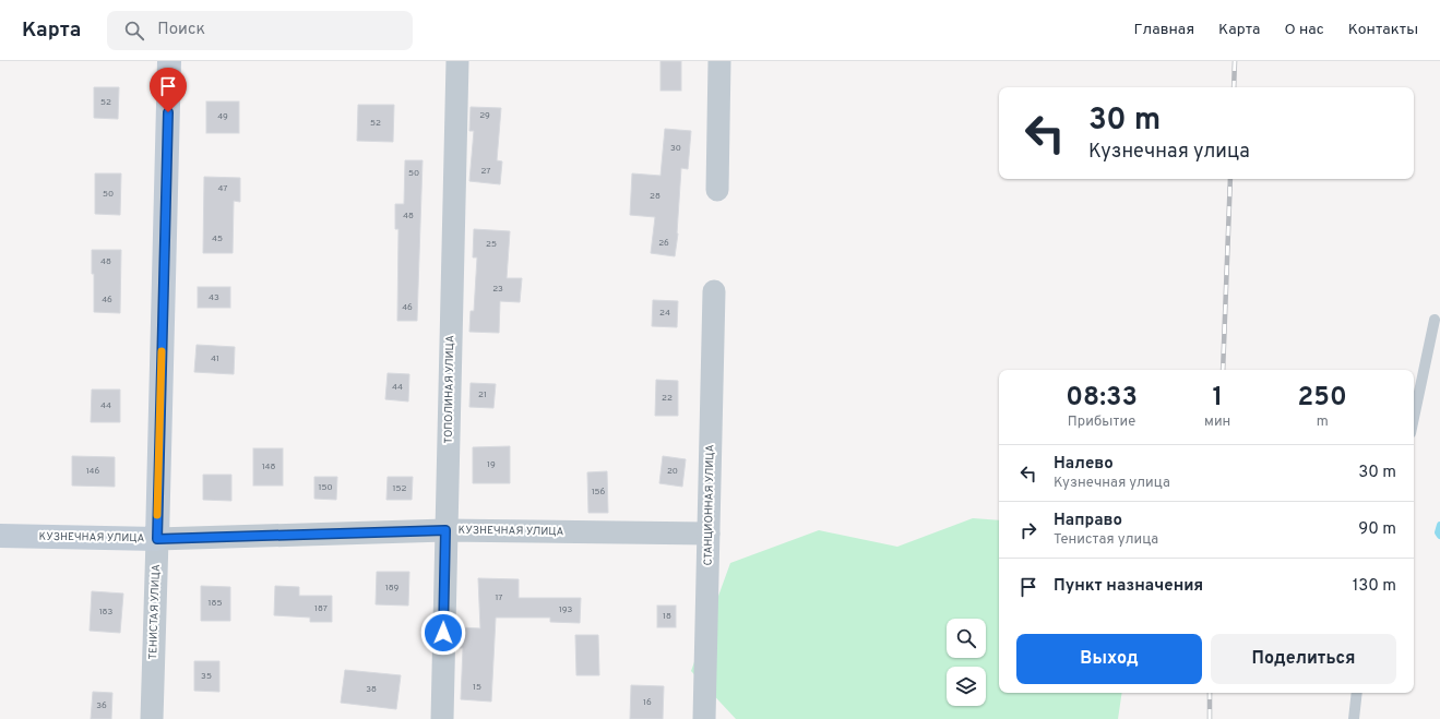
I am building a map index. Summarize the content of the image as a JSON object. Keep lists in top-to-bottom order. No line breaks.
{"streets":{"street":["ТОПОЛИНАЯ УЛИЦА","СТАНЦИОННАЯ УЛИЦА","КУЗНЕЧНАЯ УЛИЦА","ТЕНИСТАЯ УЛИЦА"]},"crossings":[["ТОПОЛИНАЯ УЛИЦА","КУЗНЕЧНАЯ УЛИЦА"],["СТАНЦИОННАЯ УЛИЦА","КУЗНЕЧНАЯ УЛИЦА"],["КУЗНЕЧНАЯ УЛИЦА","ТЕНИСТАЯ УЛИЦА"]],"house_numbers":["52","29","49","52","30","27","50","47","50","28","48","45","26","25","48","23","43","46","46","24","41","44","21","22","44","19","148","146","20","150","152","156","189","17","185","187","193","183","18","35","15","38","16","36"],"page":{"header":"Карта","search":"Поиск","nav":["Главная","Карта","О нас","Контакты"],"turn":["30 m","Кузнечная улица"],"eta":["08:33","Прибытие","1","мин","250","m"],"list":[{"name":"Налево","note":"Кузнечная улица","value":"30 m"},{"name":"Направо","note":"Тенистая улица","value":"90 m"},{"name":"Пункт назначения","value":"130 m"}],"buttons":["Выход","Поделиться"]}}
